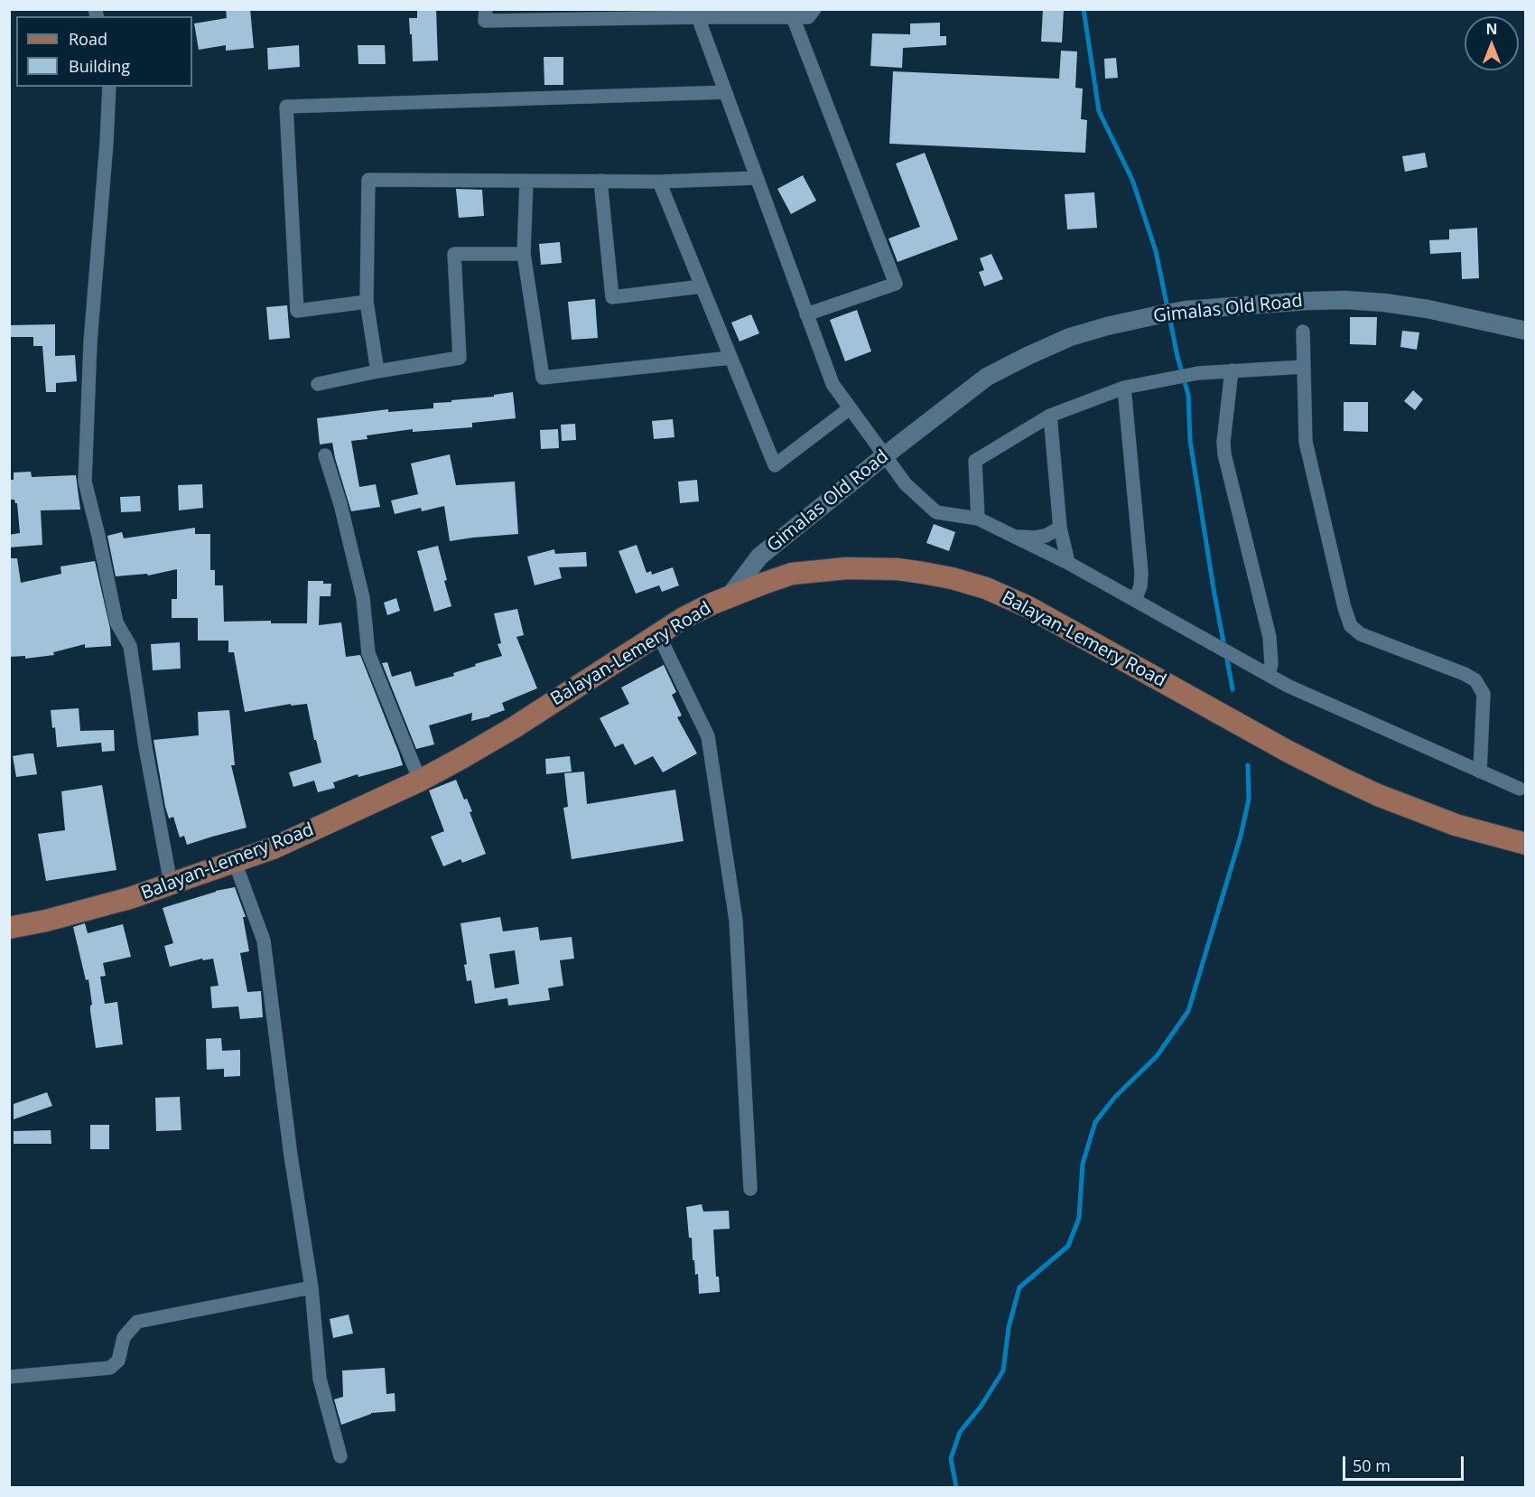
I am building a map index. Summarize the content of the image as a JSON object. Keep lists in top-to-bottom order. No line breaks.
{"streets":{"main road":["Balayan-Lemery Road"],"street":["Gimalas Old Road"]},"crossings":[["Gimalas Old Road","Balayan-Lemery Road"]],"legend":["Road","Building"],"scale_bar":"50 m","north":"top"}
